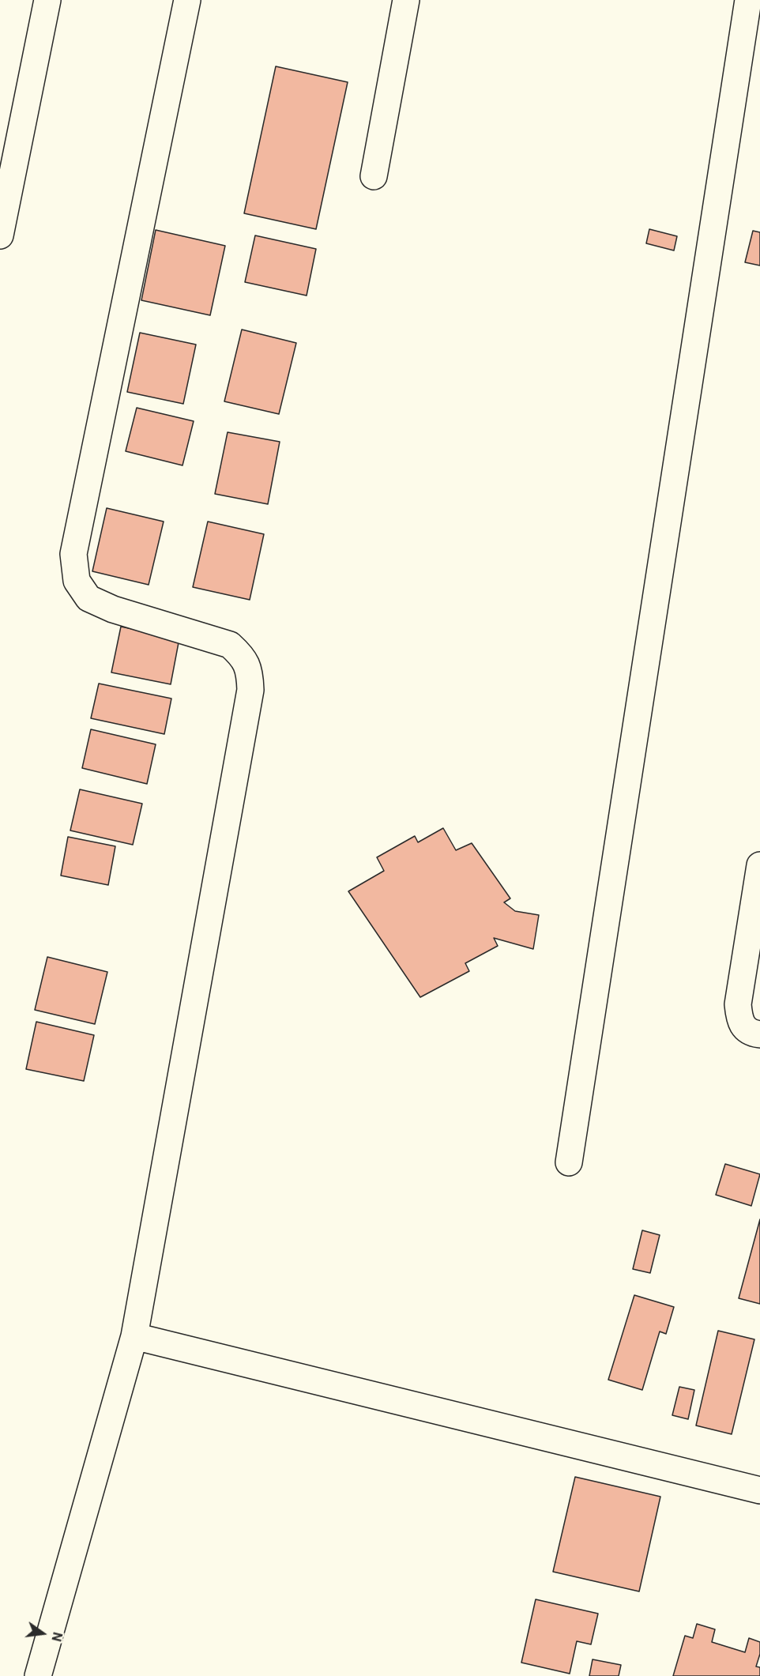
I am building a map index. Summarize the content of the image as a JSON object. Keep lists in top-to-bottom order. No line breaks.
{"north":"right"}
